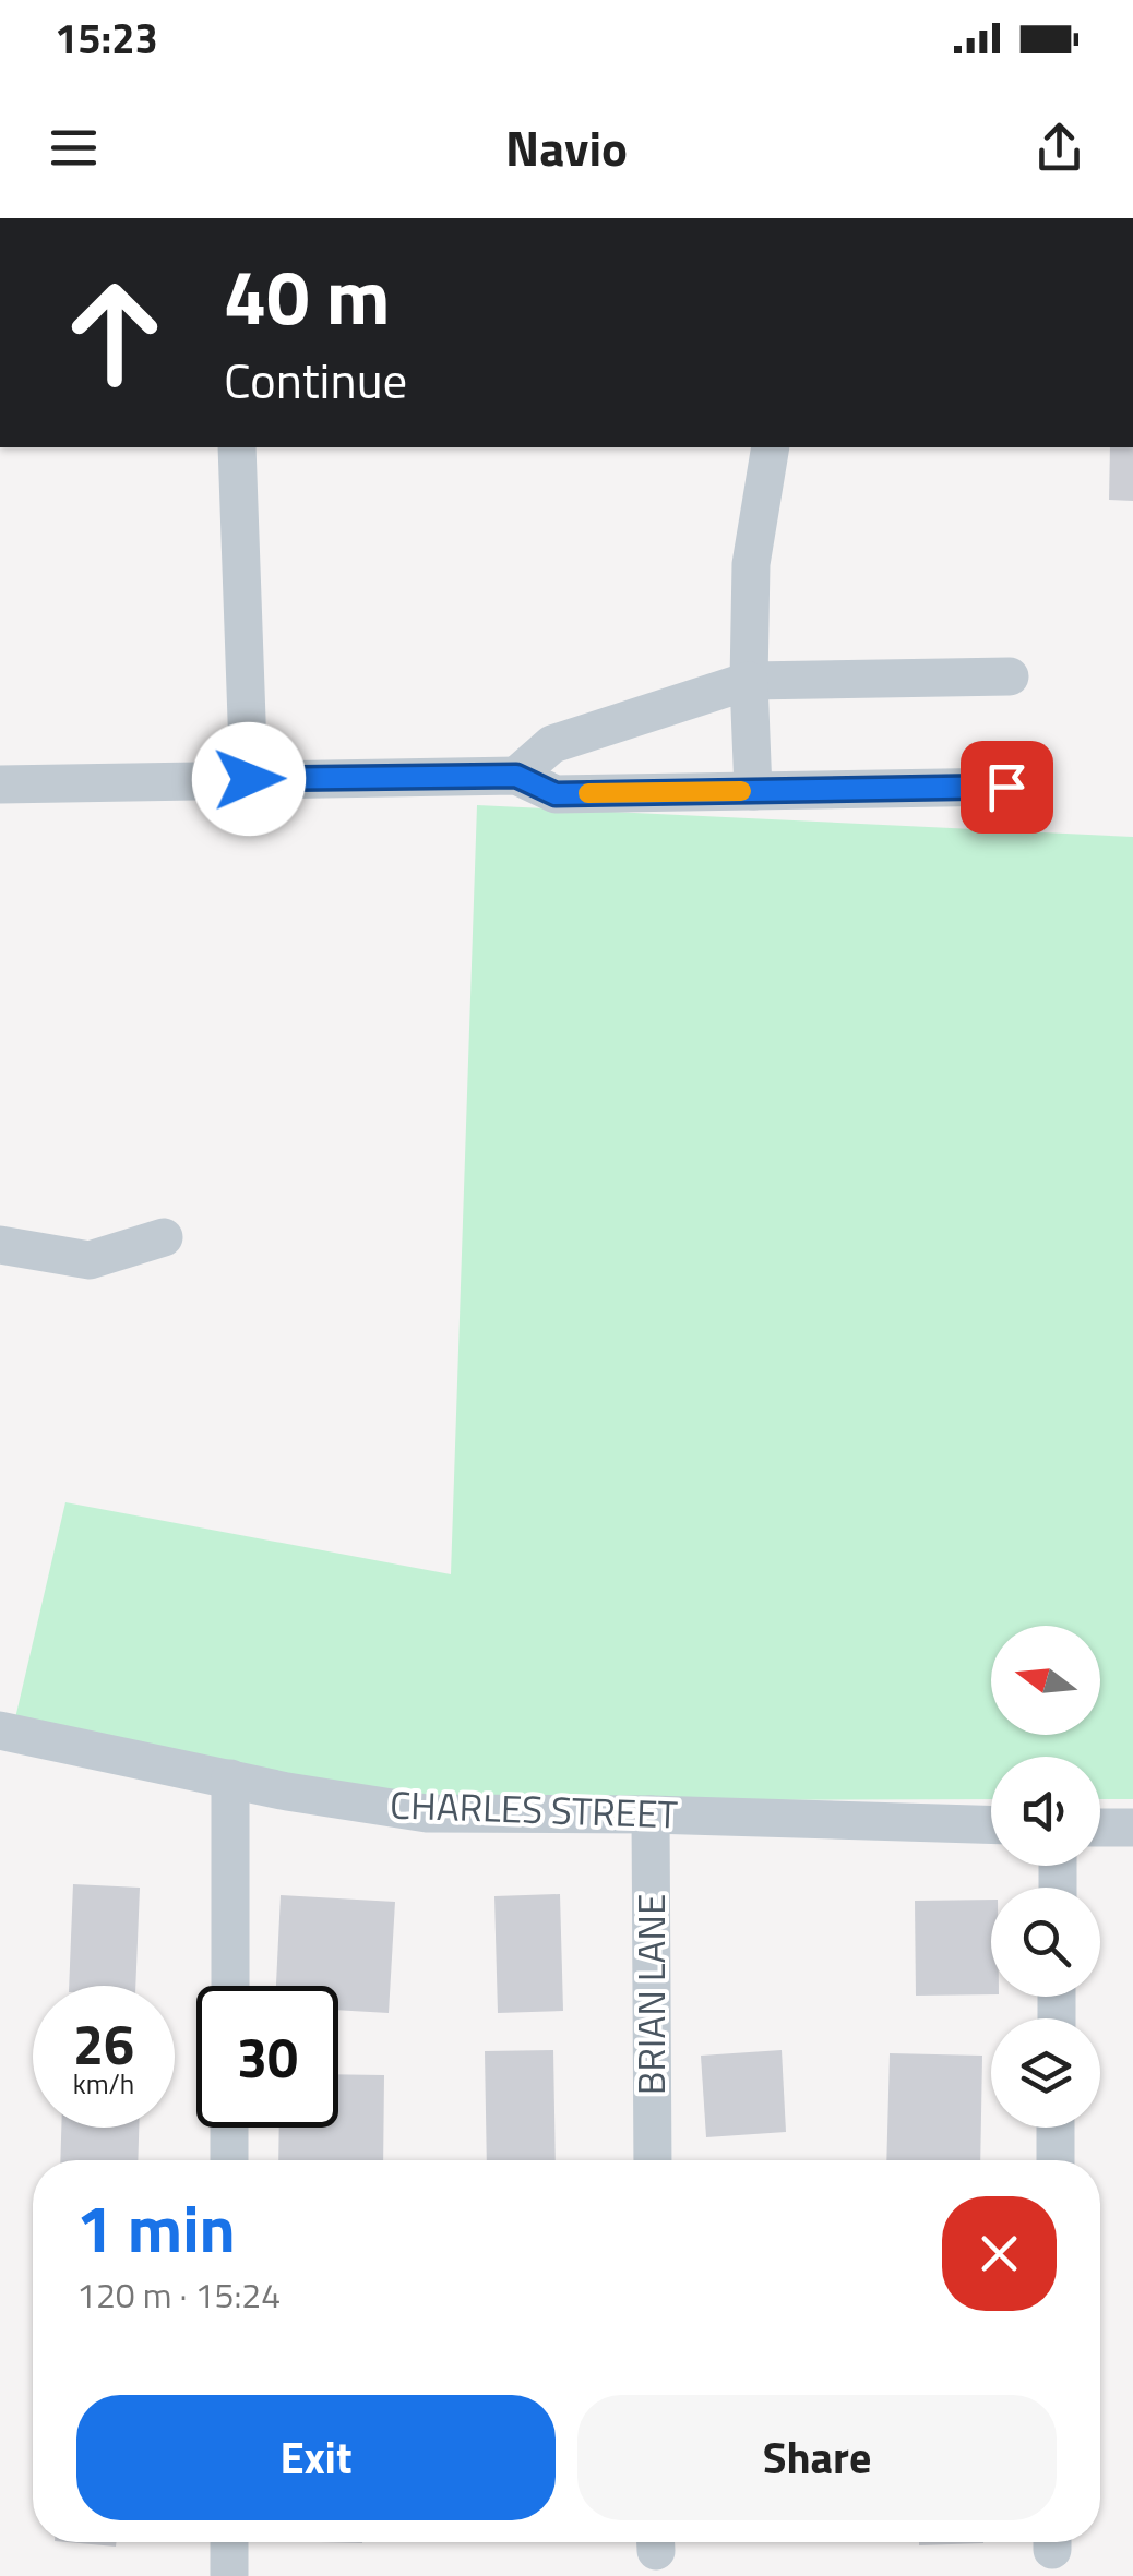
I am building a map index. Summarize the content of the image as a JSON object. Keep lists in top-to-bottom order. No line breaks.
{"streets":{"street":["CHARLES STREET","BRIAN LANE"]},"crossings":[["CHARLES STREET","BRIAN LANE"]],"north":"left","page":{"status":"15:23","header":"Navio","turn":["40 m","Continue"],"speed":"26 km/h","limit":"30","heading":["1 min","120 m · 15:24"],"buttons":["Exit","Share"]}}
